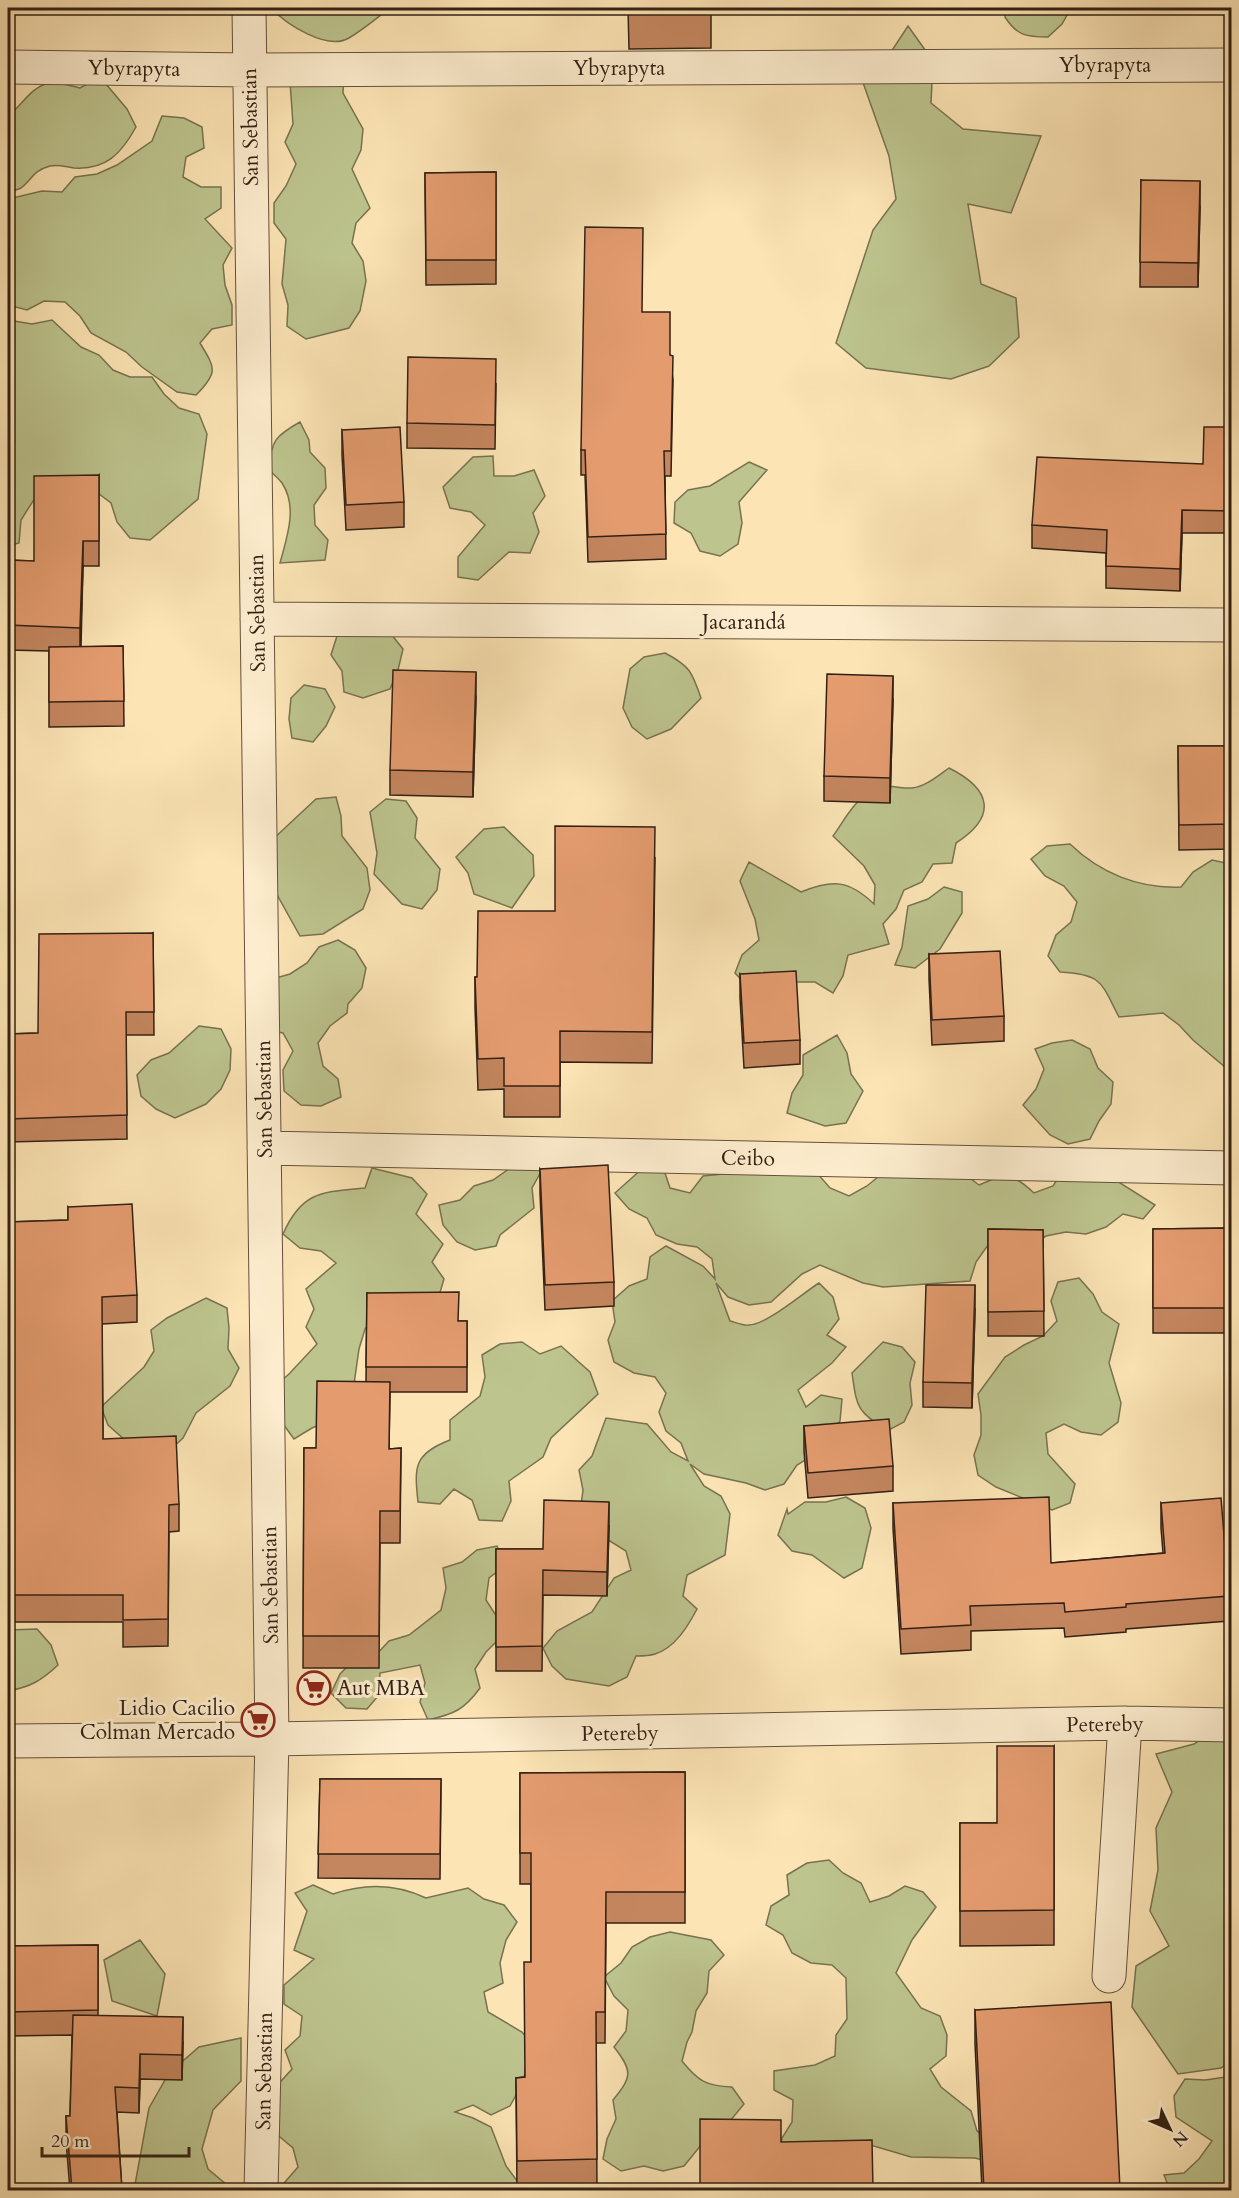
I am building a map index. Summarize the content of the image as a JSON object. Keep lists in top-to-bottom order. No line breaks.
{"streets":{"street":["Ybyrapyta","San Sebastian","Jacarandá","Ceibo","Petereby"]},"crossings":[["Ybyrapyta","San Sebastian"],["San Sebastian","Jacarandá"],["San Sebastian","Ceibo"],["San Sebastian","Petereby"]],"places":{"supermarket":["Aut MBA","Lidio Cacilio Colman Mercado"]},"scale_bar":"20 m","north":"bottom right"}
